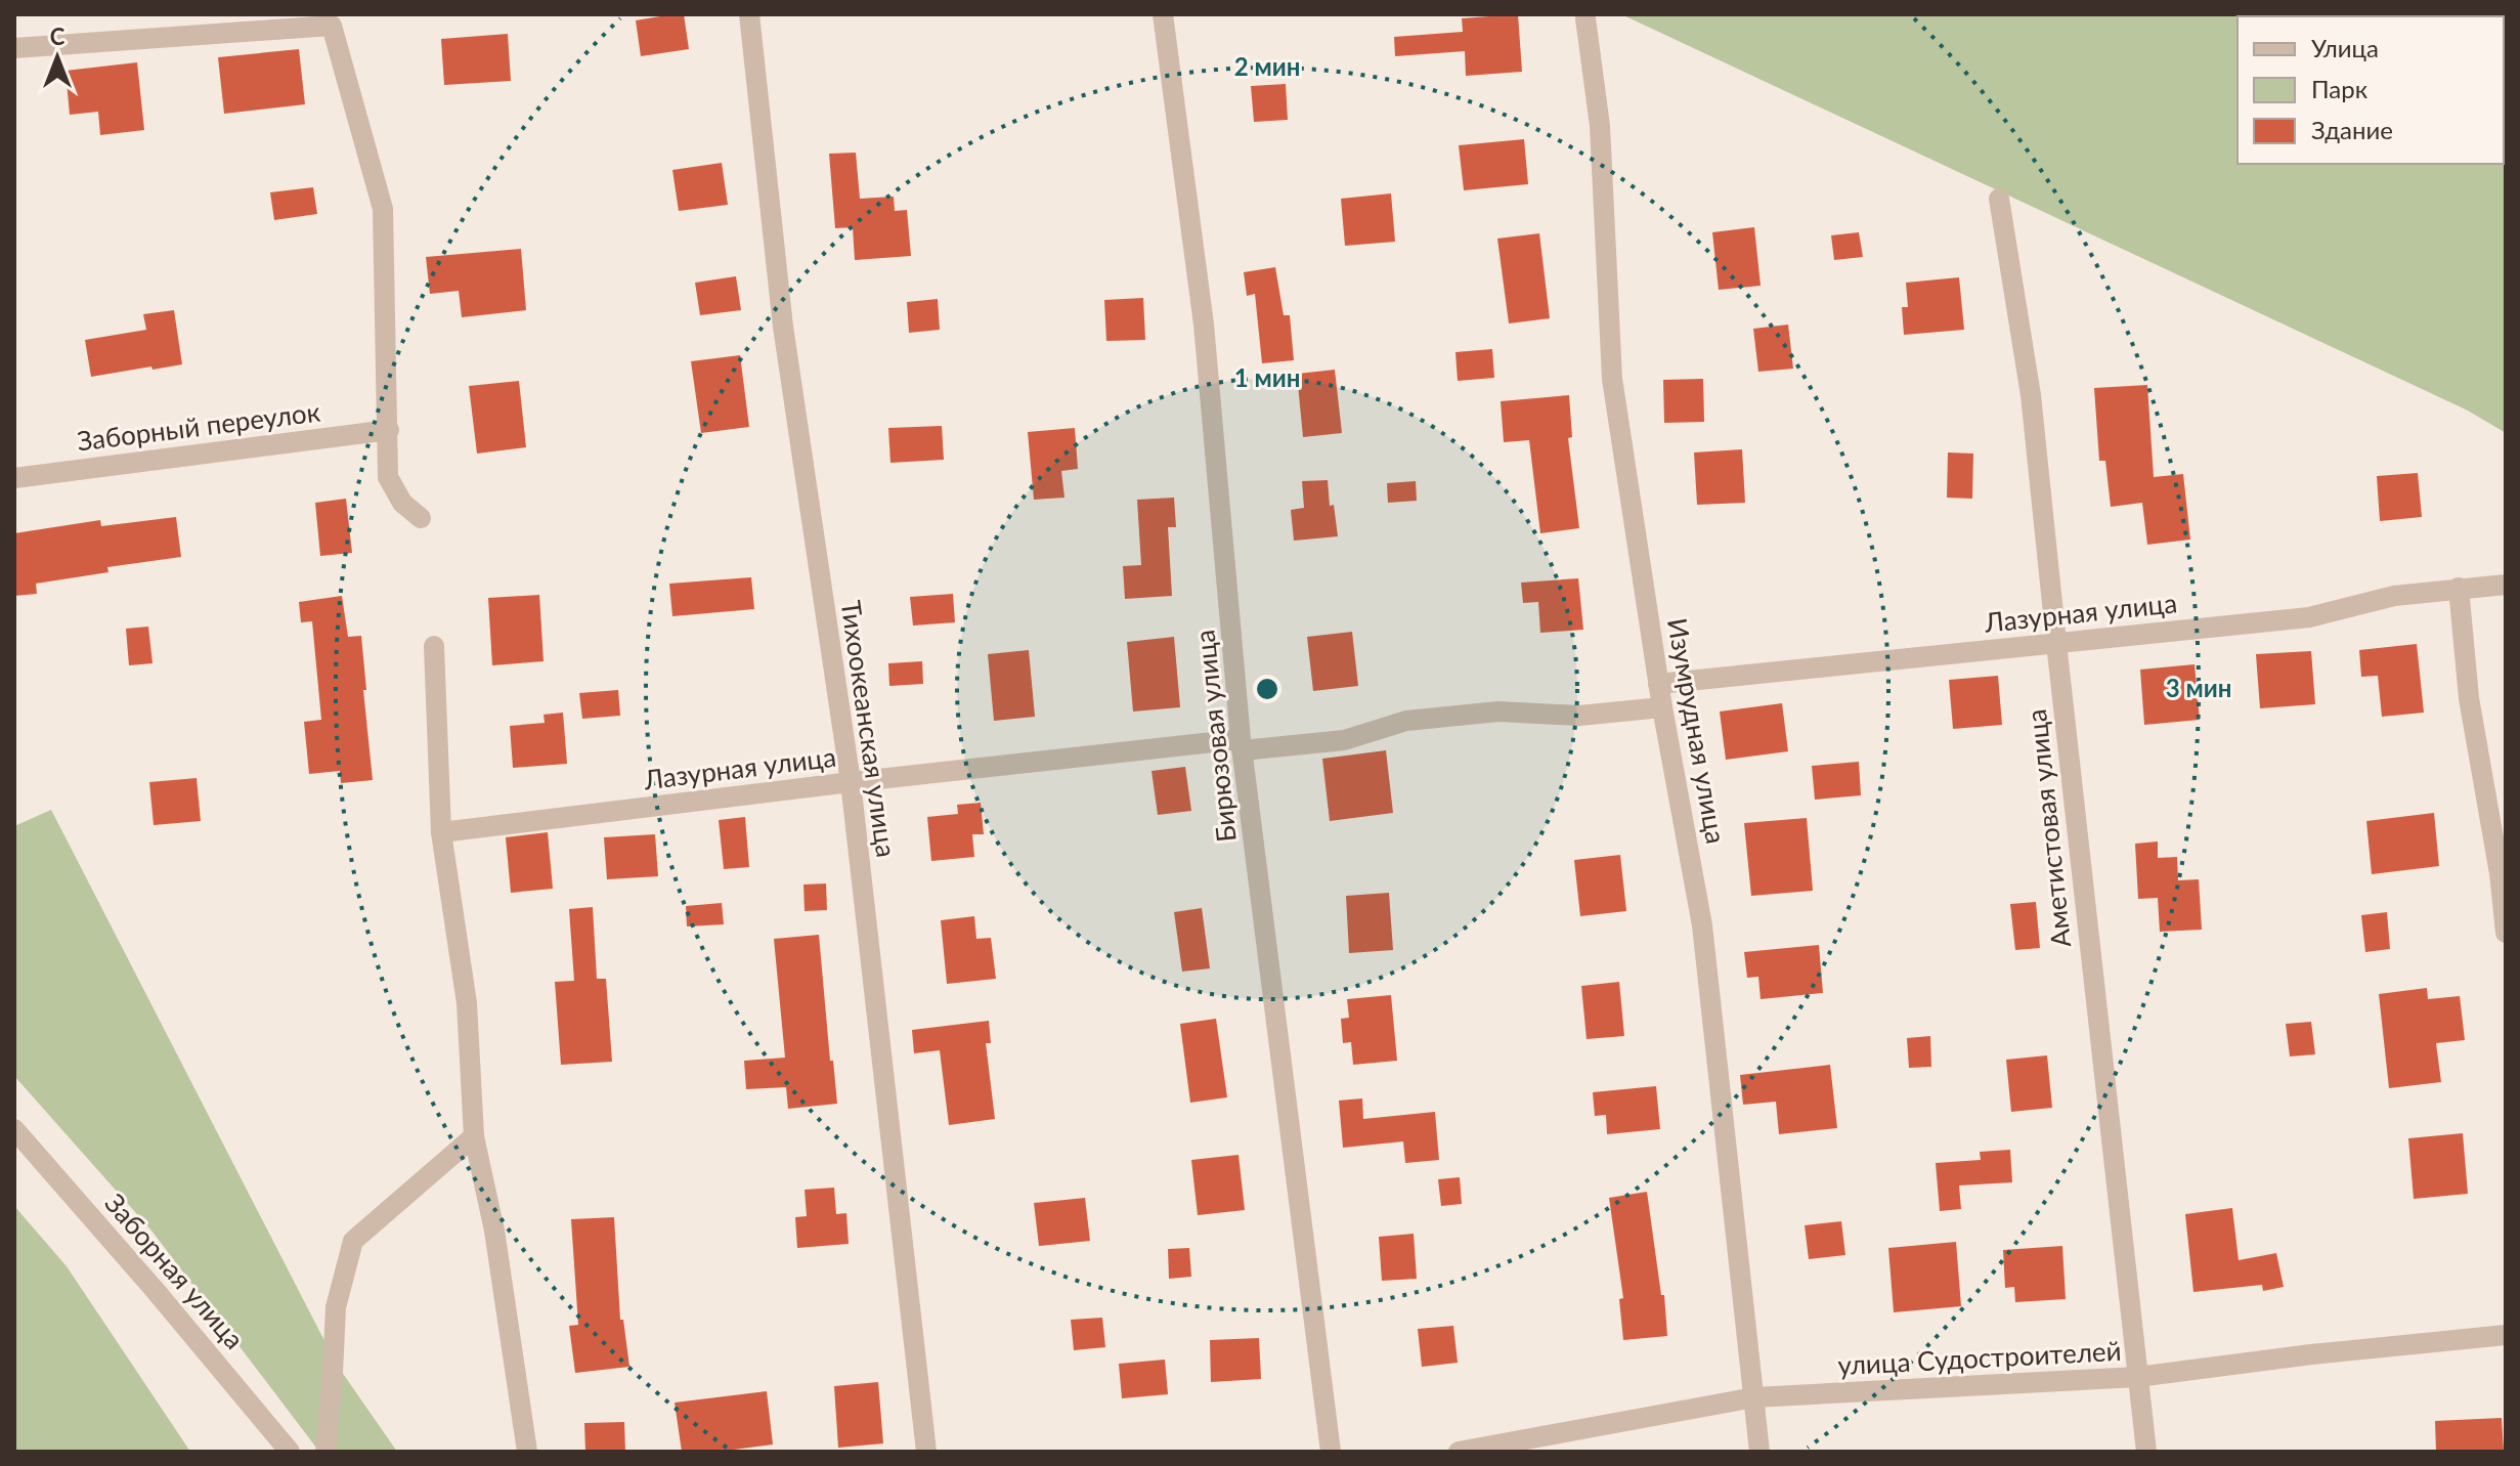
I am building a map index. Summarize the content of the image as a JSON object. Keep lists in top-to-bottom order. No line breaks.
{"streets":{"street":["Заборный переулок","Лазурная улица","Тихоокеанская улица","Изумрудная улица","Бирюзовая улица","Аметистовая улица","Заборная улица","улица Судостроителей"]},"crossings":[["Лазурная улица","Тихоокеанская улица"],["Лазурная улица","Изумрудная улица"],["Лазурная улица","Бирюзовая улица"],["Лазурная улица","Аметистовая улица"],["Изумрудная улица","улица Судостроителей"],["Аметистовая улица","улица Судостроителей"]],"legend":["Улица","Парк","Здание"],"north":"top","rings":["2 мин","1 мин","3 мин"]}
